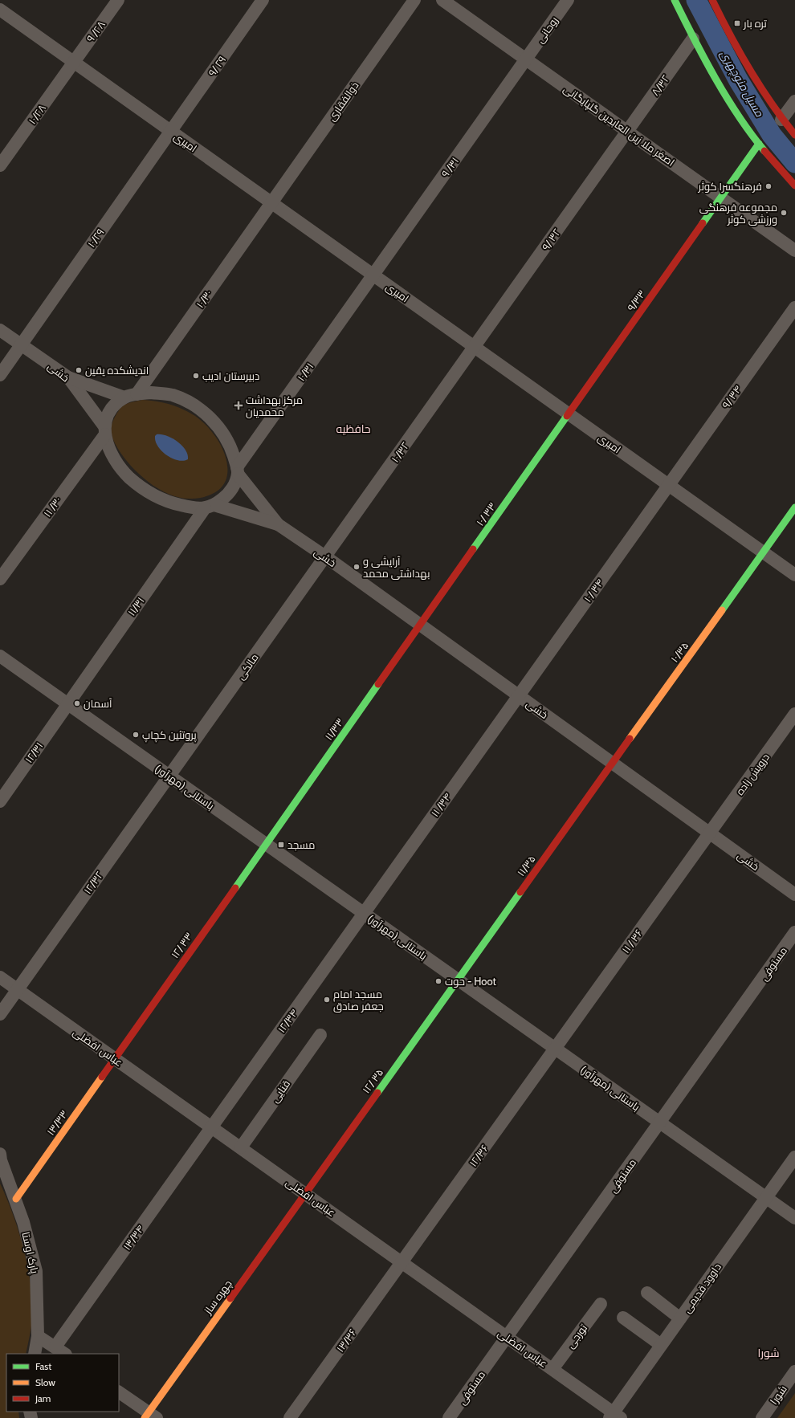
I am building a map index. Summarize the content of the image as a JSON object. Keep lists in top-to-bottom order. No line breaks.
{"streets":{"street":["روحانی","۹ /۲۸","۹/ ۲۹","۸/۳۲","ذوالفقاری","۱۰/۲۸","اصغر ملا زین العابدین گلپایگانی","امیری","۹ /۳۱","۱۰/۲۹","۹/ ۳۲","۱۰/۳۰","۹/۳۳","خشی","۱۰/۳۱","۹/ ۳۴","۱۰/۳۲","۱۱ /۳۰","۱۰/ ۳۳","۱۰/ ۳۴","۱۱/۳۱","۱۰/۳۵","مالکی","۱۱/۳۳","۱۲/۳۱","درویش زاده","باستانی (مهرآور)","۱۱ /۳۴","۱۱/۳۵","۱۲/۳۲","۱۱ / ۳۶","۱۲/ ۳۳","مستوفی","۱۲/۳۴","عباس افضلی","۱۲/ ۳۵","قنایی","۱۳/۳۳","۱۲/۳۶","۱۳/۳۴","پارک اوستا","داوود قدیمی","چهره ساز","تورجی","۱۳/۳۶","شورا"]},"crossings":[["روحانی","اصغر ملا زین العابدین گلپایگانی"],["روحانی","۹ /۳۱"],["۹ /۲۸","۱۰/۲۸"],["۹ /۲۸","امیری"],["۹/ ۲۹","امیری"],["۹/ ۲۹","۱۰/۲۹"],["۸/۳۲","اصغر ملا زین العابدین گلپایگانی"],["۸/۳۲","۹/ ۳۲"],["ذوالفقاری","امیری"],["ذوالفقاری","۱۰/۳۰"],["۱۰/۲۸","امیری"],["اصغر ملا زین العابدین گلپایگانی","۹ /۳۱"],["اصغر ملا زین العابدین گلپایگانی","۹/ ۳۲"],["اصغر ملا زین العابدین گلپایگانی","۹/۳۳"],["امیری","۹ /۳۱"],["امیری","۱۰/۲۹"],["امیری","۹/ ۳۲"],["امیری","۱۰/۳۰"],["امیری","۹/۳۳"],["امیری","۱۰/۳۱"],["امیری","۹/ ۳۴"],["امیری","۱۰/۳۲"],["امیری","۱۰/ ۳۳"],["امیری","۱۰/ ۳۴"],["امیری","۱۰/۳۵"],["۹ /۳۱","۱۰/۳۱"],["۱۰/۲۹","خشی"],["۹/ ۳۲","۱۰/۳۲"],["۱۰/۳۰","خشی"],["۱۰/۳۰","۱۱ /۳۰"],["۹/۳۳","۱۰/ ۳۳"],["خشی","۱۰/۳۱"],["خشی","۱۰/۳۲"],["خشی","۱۱ /۳۰"],["خشی","۱۰/ ۳۳"],["خشی","۱۰/ ۳۴"],["خشی","۱۱/۳۱"],["خشی","۱۰/۳۵"],["خشی","مالکی"],["خشی","۱۱/۳۳"],["خشی","درویش زاده"],["خشی","۱۱ /۳۴"],["خشی","۱۱/۳۵"],["خشی","۱۱ / ۳۶"],["۱۰/۳۱","۱۱/۳۱"],["۹/ ۳۴","۱۰/ ۳۴"],["۱۰/۳۲","مالکی"],["۱۰/ ۳۳","۱۱/۳۳"],["۱۰/ ۳۴","۱۱ /۳۴"],["۱۱/۳۱","۱۲/۳۱"],["۱۱/۳۱","باستانی (مهرآور)"],["۱۰/۳۵","۱۱/۳۵"],["مالکی","باستانی (مهرآور)"],["مالکی","۱۲/۳۲"],["۱۱/۳۳","باستانی (مهرآور)"],["۱۱/۳۳","۱۲/ ۳۳"],["۱۲/۳۱","باستانی (مهرآور)"],["درویش زاده","۱۱ / ۳۶"],["باستانی (مهرآور)","۱۱ /۳۴"],["باستانی (مهرآور)","۱۱/۳۵"],["باستانی (مهرآور)","۱۲/۳۲"],["باستانی (مهرآور)","۱۱ / ۳۶"],["باستانی (مهرآور)","۱۲/ ۳۳"],["باستانی (مهرآور)","مستوفی"],["باستانی (مهرآور)","۱۲/۳۴"],["باستانی (مهرآور)","۱۲/ ۳۵"],["باستانی (مهرآور)","۱۲/۳۶"],["باستانی (مهرآور)","داوود قدیمی"],["۱۱ /۳۴","۱۲/۳۴"],["۱۱/۳۵","۱۲/ ۳۵"],["۱۲/۳۲","عباس افضلی"],["۱۱ / ۳۶","۱۲/۳۶"],["۱۲/ ۳۳","عباس افضلی"],["۱۲/ ۳۳","۱۳/۳۳"],["مستوفی","عباس افضلی"],["۱۲/۳۴","عباس افضلی"],["۱۲/۳۴","۱۳/۳۴"],["عباس افضلی","۱۲/ ۳۵"],["عباس افضلی","قنایی"],["عباس افضلی","۱۳/۳۳"],["عباس افضلی","۱۲/۳۶"],["عباس افضلی","۱۳/۳۴"],["عباس افضلی","داوود قدیمی"],["عباس افضلی","چهره ساز"],["عباس افضلی","تورجی"],["عباس افضلی","۱۳/۳۶"],["۱۲/ ۳۵","چهره ساز"],["۱۳/۳۳","پارک اوستا"],["۱۲/۳۶","۱۳/۳۶"]],"districts":["حافظیه","شورا"],"water":["مسیل منوچهری"],"places":{"transit":["تره بار","مسجد"],"other":["فرهنگسرا کوثر","مجموعه فرهنگی ورزشی کوثر","اندیشکده یقین","دبیرستان ادیب","آرایشی و بهداشتی محمد","آسمان","پروتئین کچاپ","حوت - Hoot","مسجد امام جعفر صادق"],"health":["مرکز بهداشت محمدیان"]},"legend":["Fast","Slow","Jam"]}
